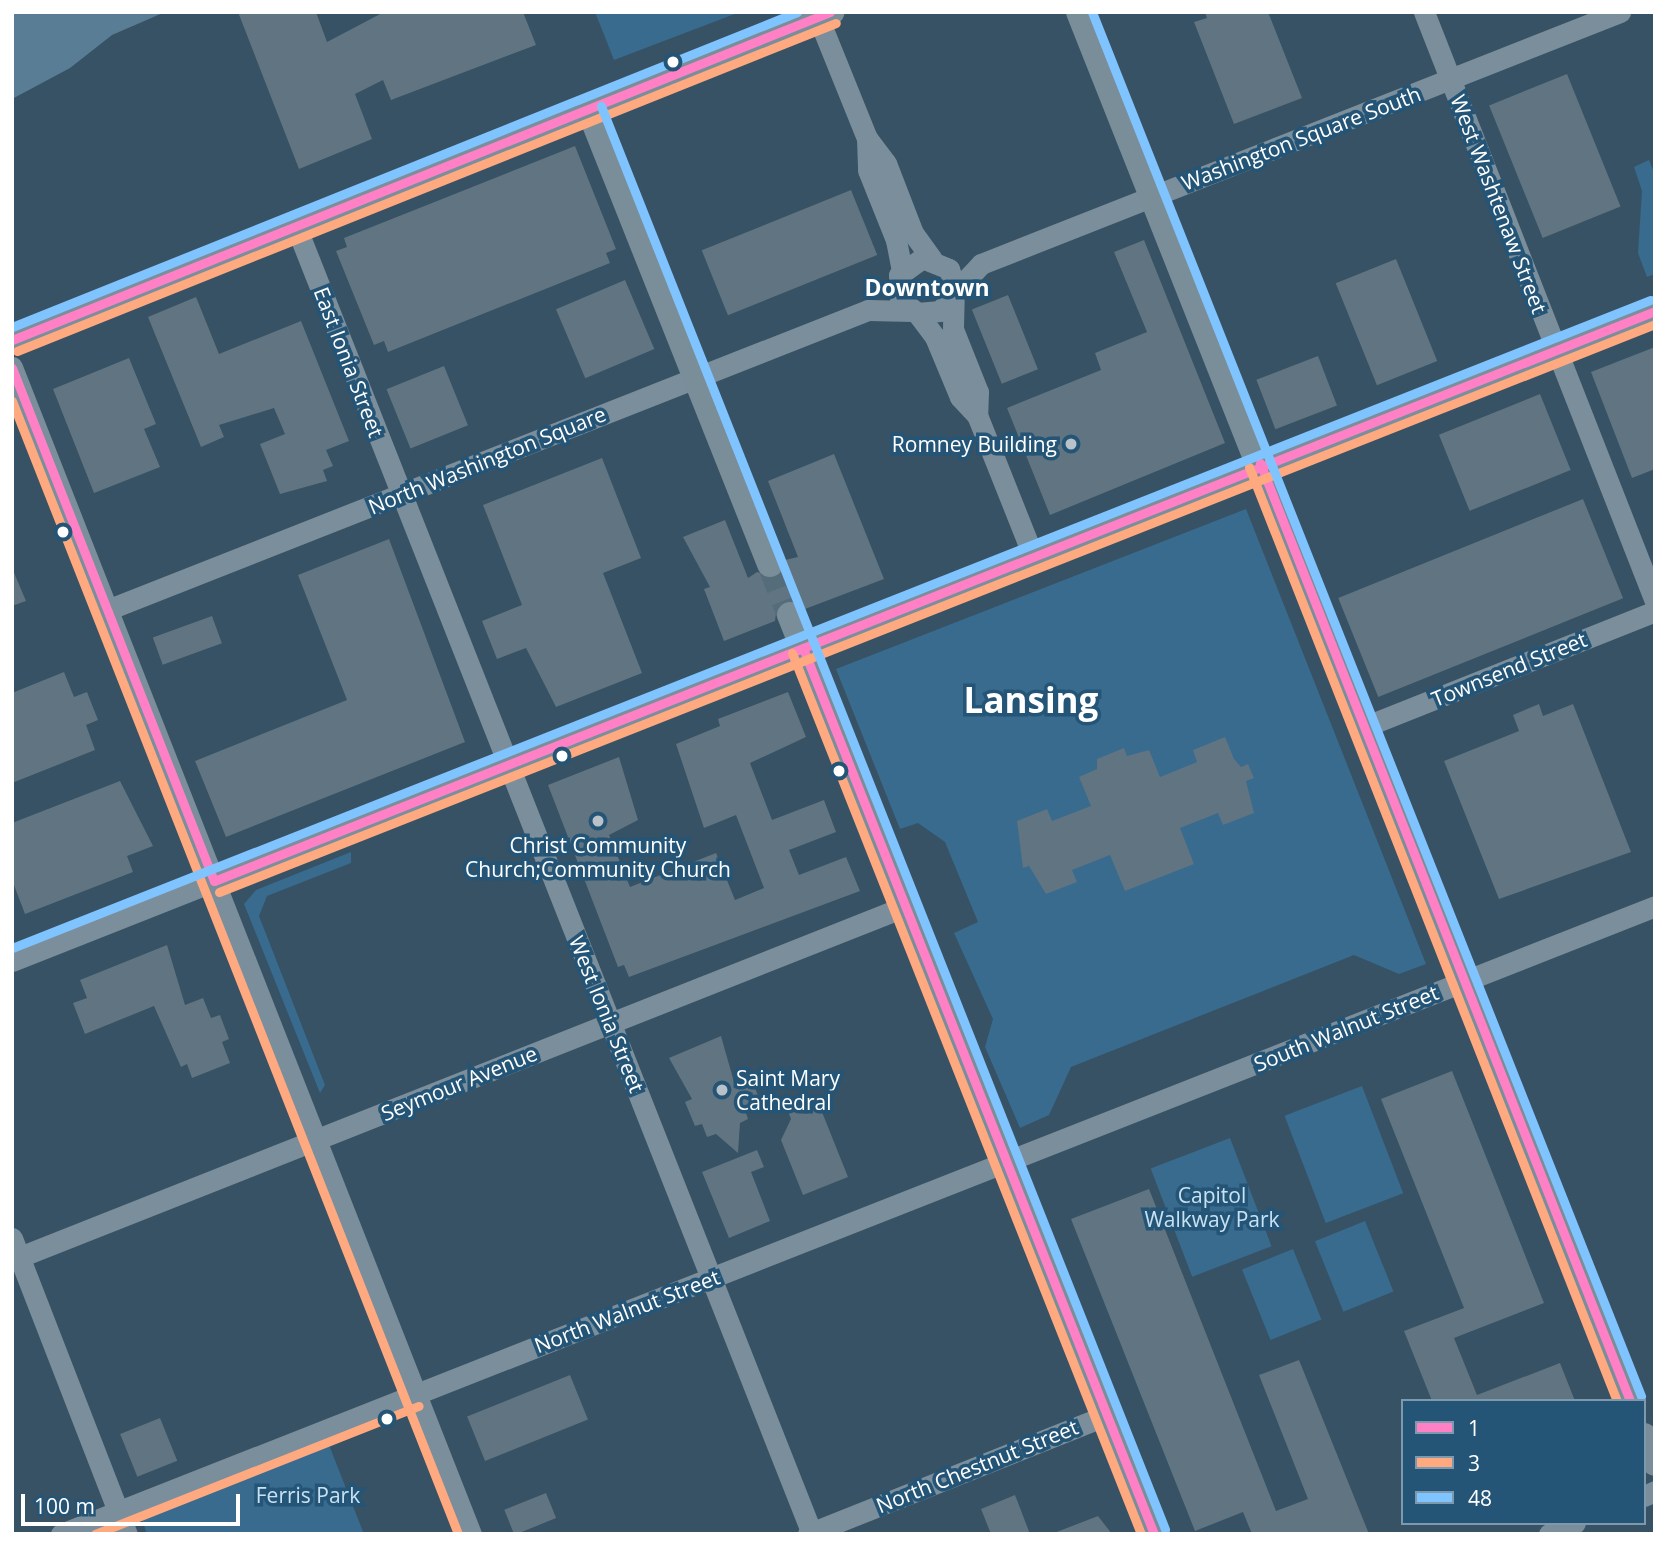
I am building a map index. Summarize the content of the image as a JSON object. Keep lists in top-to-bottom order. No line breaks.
{"streets":{"street":["Washington Square South","West Washtenaw Street","East Ionia Street","North Washington Square","Townsend Street","West Ionia Street","South Walnut Street","Seymour Avenue","North Walnut Street","North Chestnut Street"]},"crossings":[["Washington Square South","West Washtenaw Street"],["East Ionia Street","North Washington Square"],["East Ionia Street","West Ionia Street"],["North Washington Square","West Ionia Street"],["West Ionia Street","Seymour Avenue"],["West Ionia Street","North Walnut Street"],["West Ionia Street","North Chestnut Street"],["South Walnut Street","North Walnut Street"]],"districts":["Downtown","Lansing"],"parks":["Capitol Walkway Park","Ferris Park"],"places":["Romney Building","Christ Community Church;Community Church","Saint Mary Cathedral"],"lines":["transit line 1","transit line 48","transit line 3"],"legend":["1","3","48"],"scale_bar":"100 m"}
